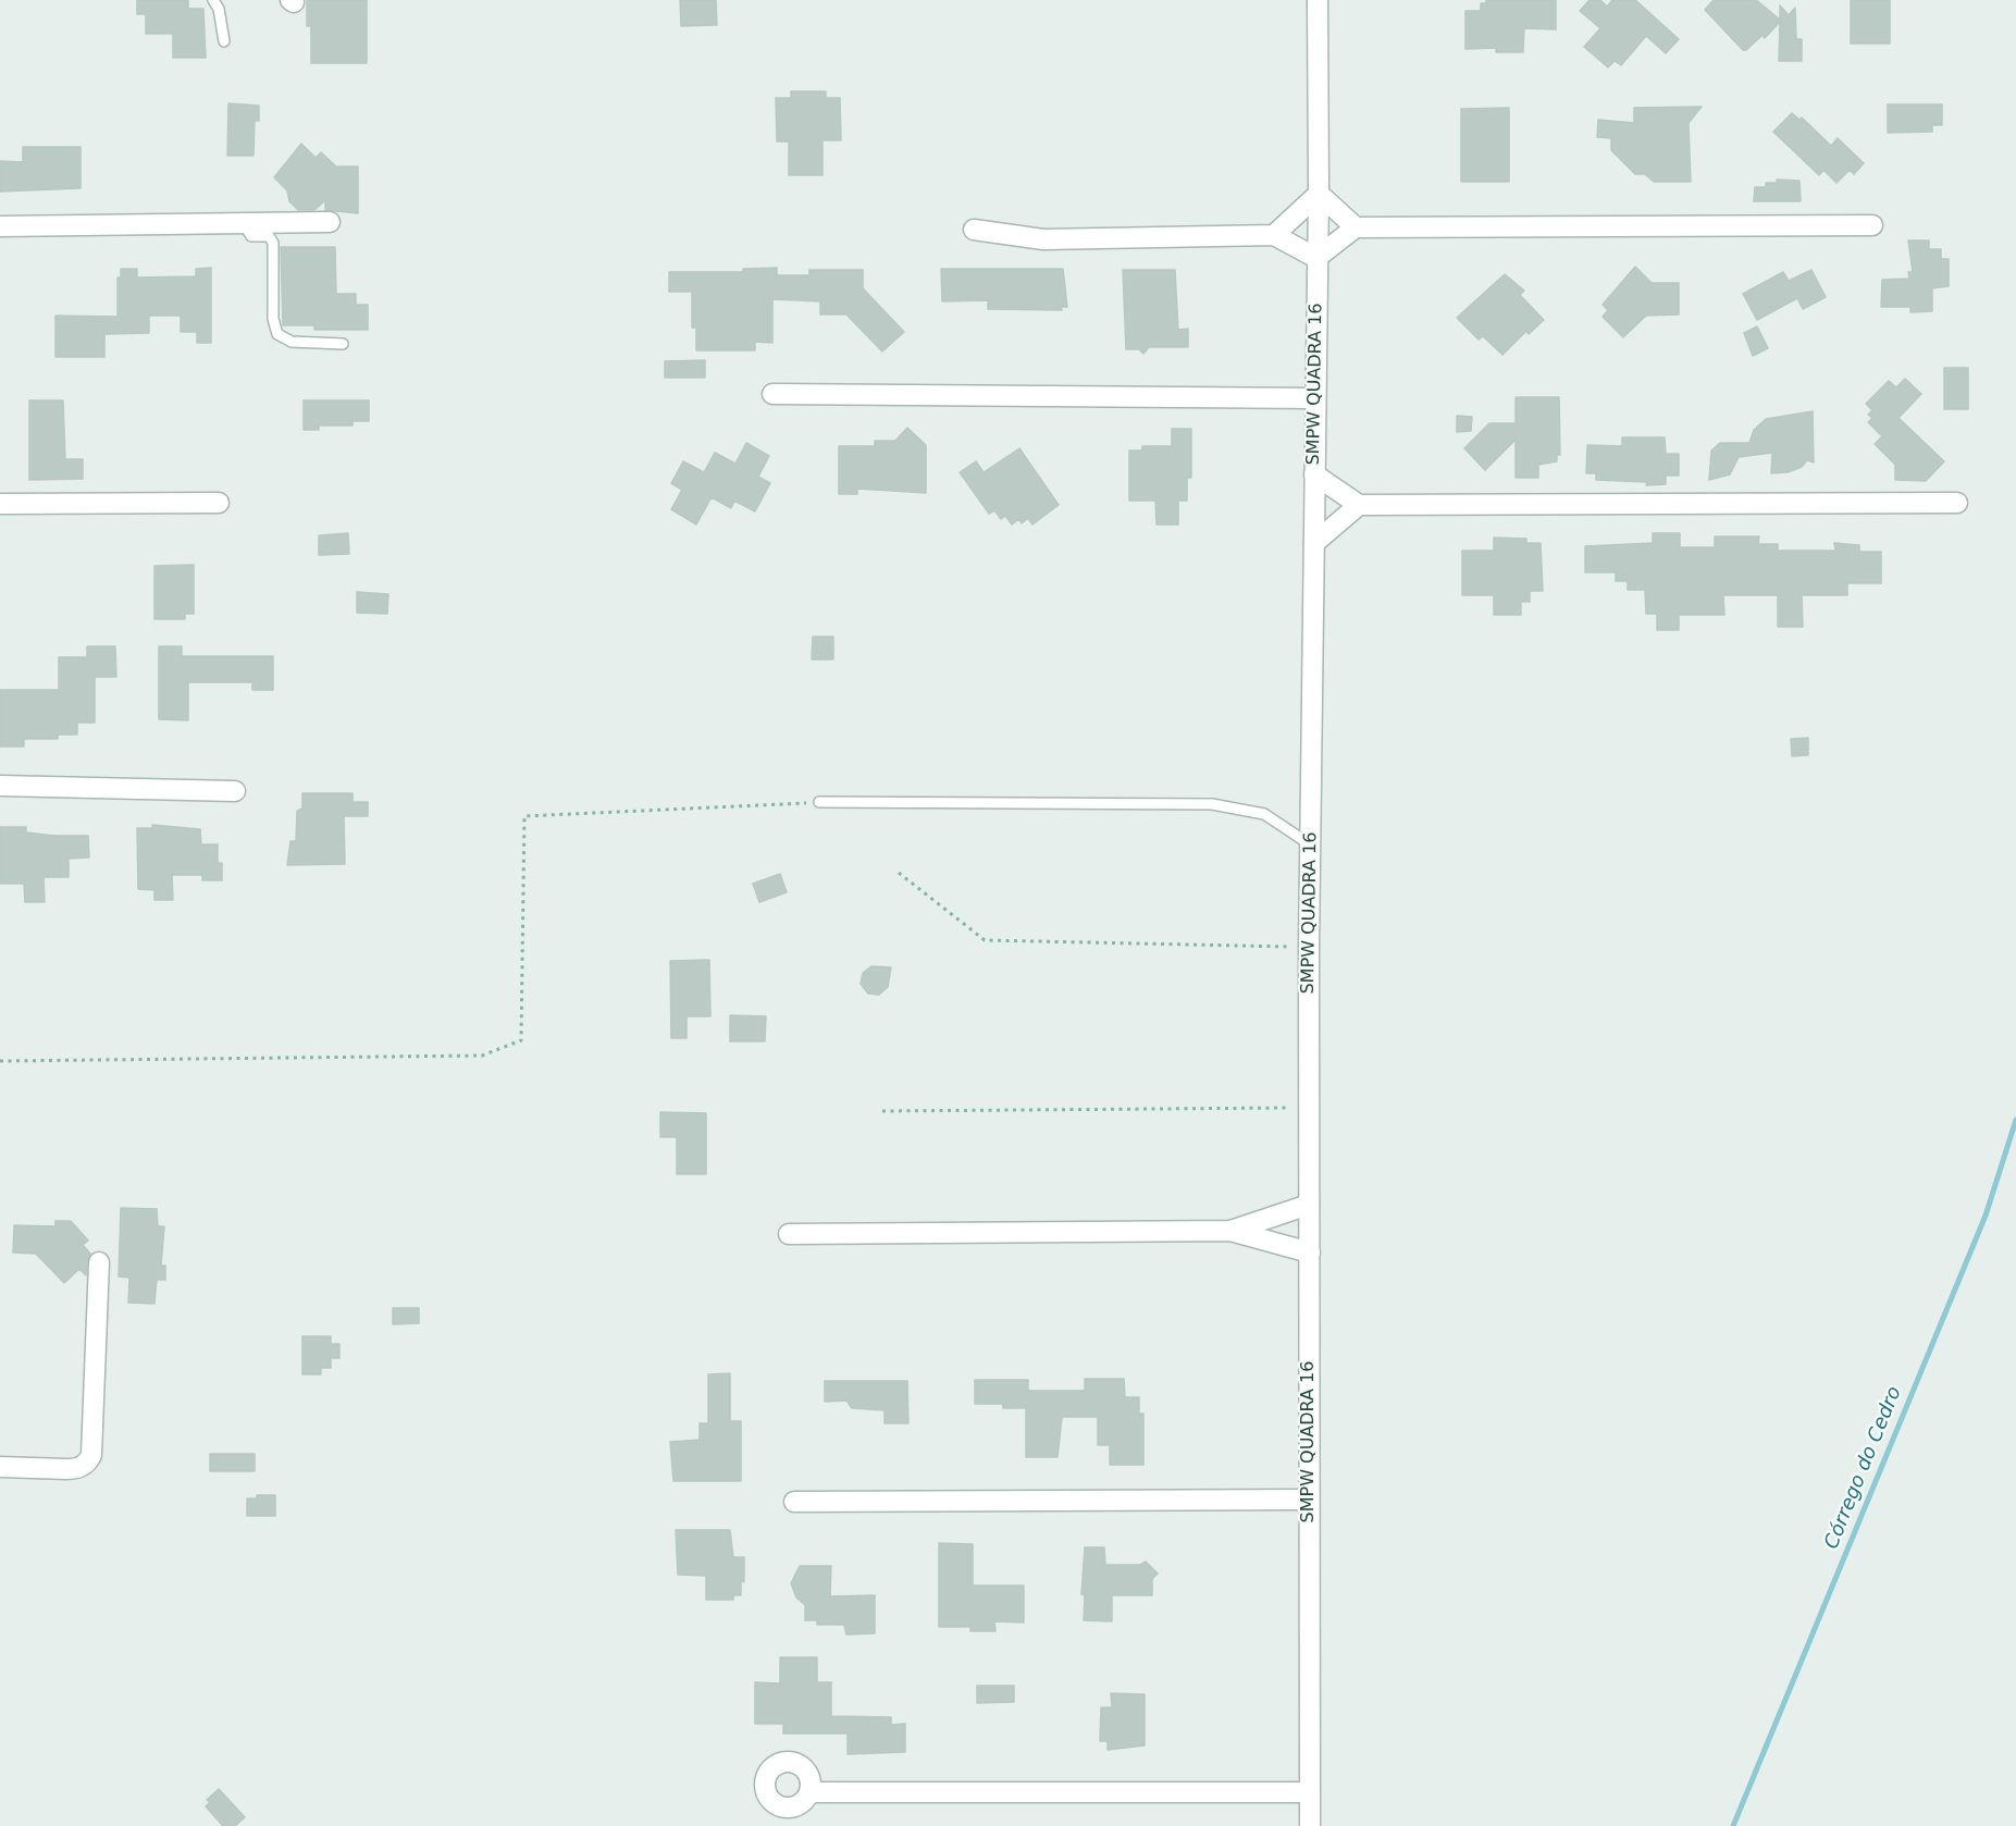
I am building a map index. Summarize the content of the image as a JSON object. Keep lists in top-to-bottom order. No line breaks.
{"streets":{"street":["SMPW QUADRA 16"]},"water":["Córrego do Cedro"]}
